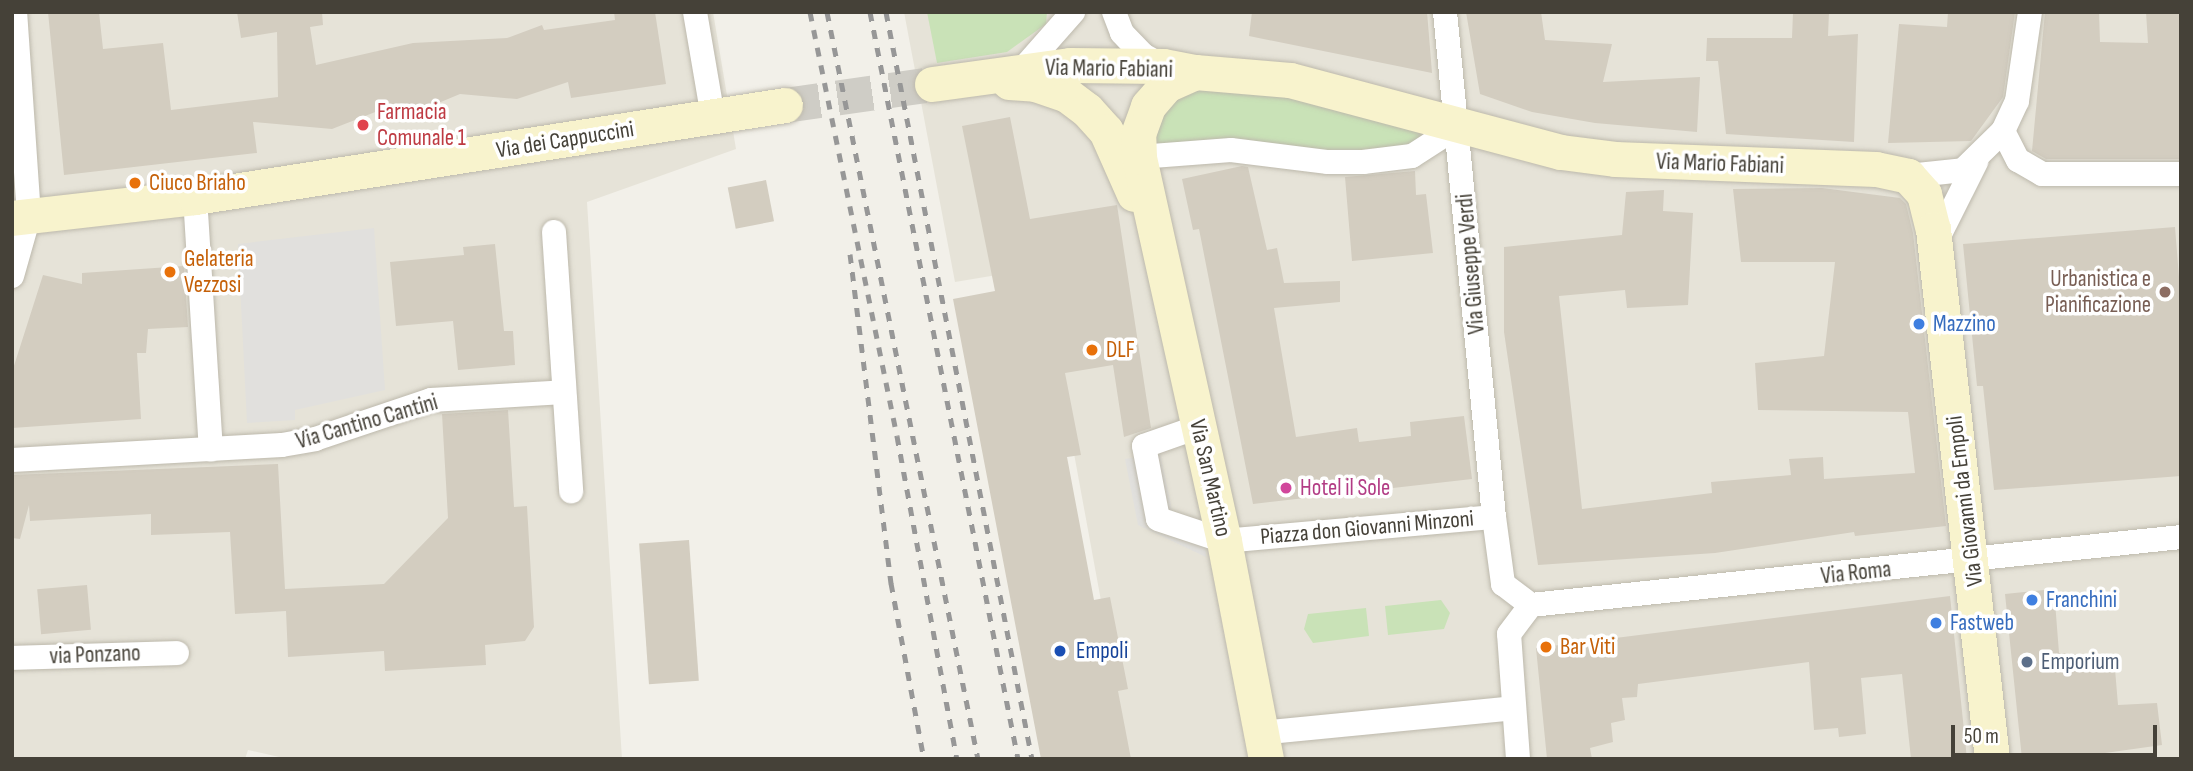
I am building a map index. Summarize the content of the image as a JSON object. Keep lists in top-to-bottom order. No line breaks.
{"streets":{"main road":["Via Mario Fabiani","Via dei Cappuccini","Via San Martino","Via Giovanni da Empoli"],"street":["Via Giuseppe Verdi","Via Cantino Cantini","Piazza don Giovanni Minzoni","Via Roma","via Ponzano"]},"crossings":[["Via Mario Fabiani","Via Giuseppe Verdi"],["Via Mario Fabiani","Via Giovanni da Empoli"],["Via Giuseppe Verdi","Piazza don Giovanni Minzoni"],["Via San Martino","Piazza don Giovanni Minzoni"],["Via Giovanni da Empoli","Via Roma"],["Piazza don Giovanni Minzoni","Via Roma"]],"places":["Farmacia Comunale 1","Ciuco Briaho","Gelateria Vezzosi","Urbanistica e Pianificazione","Mazzino","DLF","Hotel il Sole","Franchini","Fastweb","Bar Viti","Empoli","Emporium"],"scale_bar":"50 m"}
